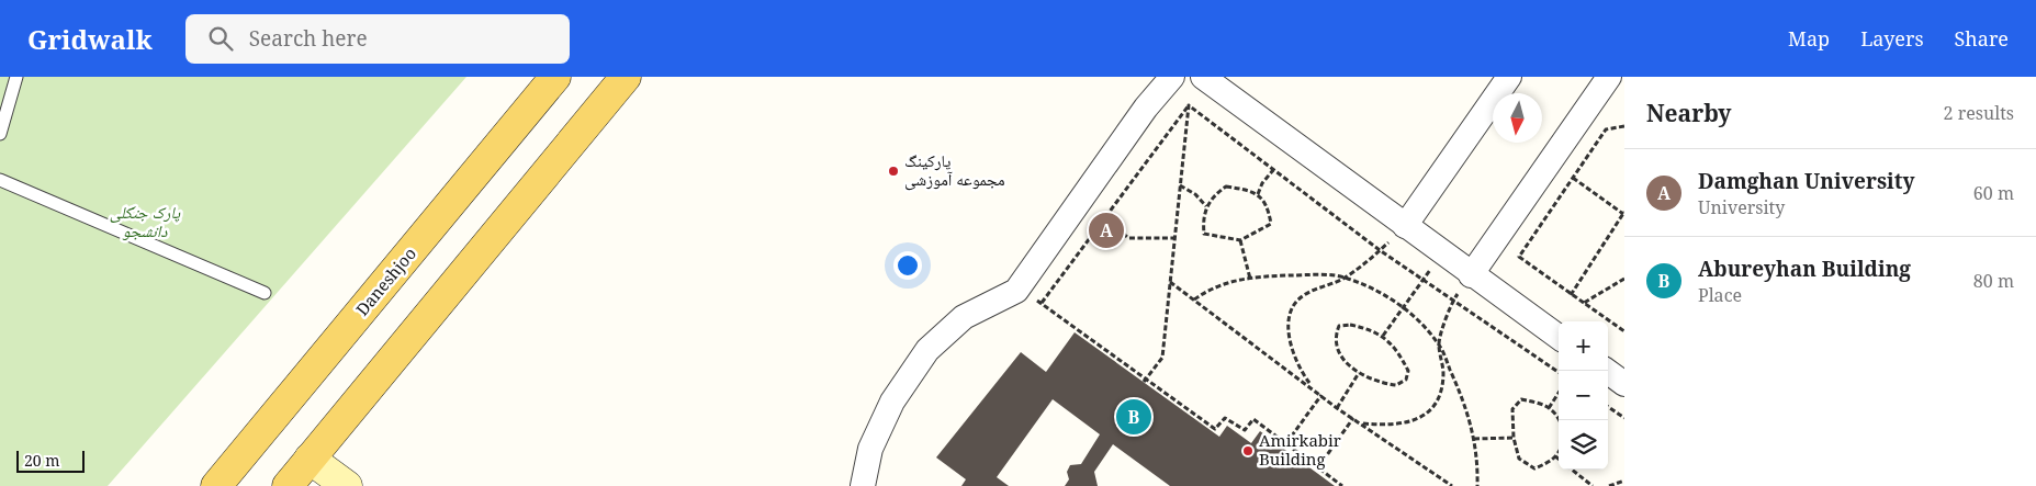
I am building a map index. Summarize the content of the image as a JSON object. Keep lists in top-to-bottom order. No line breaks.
{"streets":{"main road":["Daneshjoo"]},"parks":["پارک جنگلی دانشجو"],"places":["پارکینگ مجموعه آموزشی","Amirkabir Building"],"scale_bar":"20 m","north":"bottom","page":{"header":"Gridwalk","search":"Search here","nav":["Map","Layers","Share"],"heading":["Nearby","2 results"],"list":[{"mark":"A","name":"Damghan University","note":"University","value":"60 m"},{"mark":"B","name":"Abureyhan Building","note":"Place","value":"80 m"}],"pins":["A","B"],"map_buttons":["+","−"],"scale":"20 m"}}
